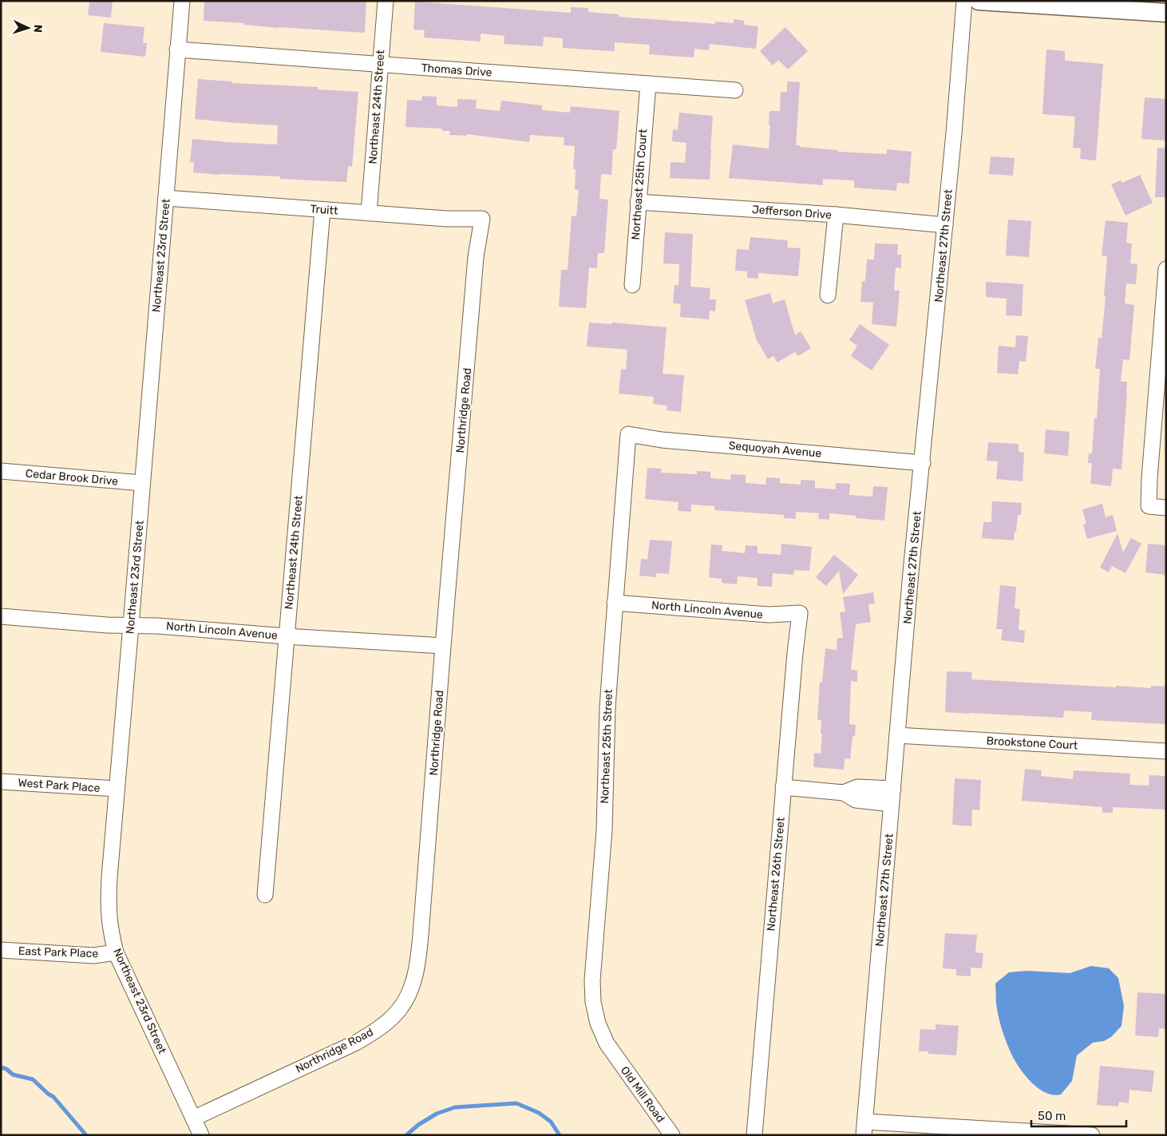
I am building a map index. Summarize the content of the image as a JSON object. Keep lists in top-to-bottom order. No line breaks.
{"streets":{"street":["Thomas Drive","Northeast 24th Street","Northeast 25th Court","Truitt","Jefferson Drive","Northeast 27th Street","Northeast 23rd Street","Northridge Road","Sequoyah Avenue","Cedar Brook Drive","North Lincoln Avenue","Brookstone Court","Northeast 25th Street","West Park Place","Northeast 26th Street","East Park Place","Old Mill Road"]},"crossings":[["Thomas Drive","Northeast 24th Street"],["Thomas Drive","Northeast 25th Court"],["Thomas Drive","Northeast 23rd Street"],["Northeast 24th Street","Truitt"],["Northeast 24th Street","North Lincoln Avenue"],["Northeast 25th Court","Jefferson Drive"],["Truitt","Northeast 23rd Street"],["Truitt","Northridge Road"],["Jefferson Drive","Northeast 27th Street"],["Northeast 27th Street","Sequoyah Avenue"],["Northeast 27th Street","Brookstone Court"],["Northeast 23rd Street","Northridge Road"],["Northeast 23rd Street","Cedar Brook Drive"],["Northeast 23rd Street","North Lincoln Avenue"],["Northeast 23rd Street","West Park Place"],["Northeast 23rd Street","East Park Place"],["Northridge Road","North Lincoln Avenue"],["Sequoyah Avenue","Northeast 25th Street"],["North Lincoln Avenue","Northeast 25th Street"],["North Lincoln Avenue","Northeast 26th Street"],["Northeast 25th Street","Old Mill Road"]],"scale_bar":"50 m","north":"right"}
